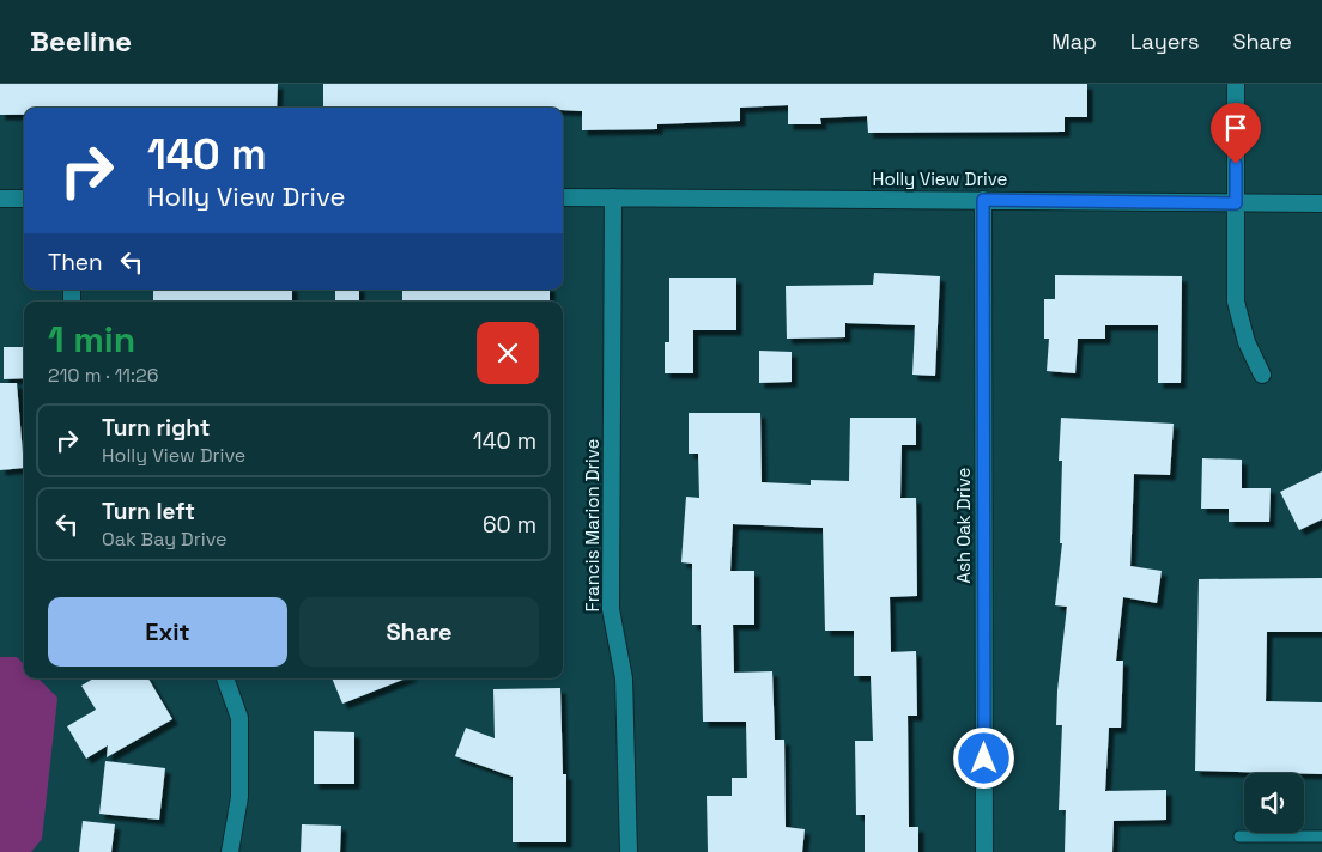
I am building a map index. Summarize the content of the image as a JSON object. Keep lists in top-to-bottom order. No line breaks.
{"streets":{"street":["Holly View Drive","Francis Marion Drive","Ash Oak Drive"]},"crossings":[["Holly View Drive","Francis Marion Drive"],["Holly View Drive","Ash Oak Drive"]],"page":{"header":"Beeline","nav":["Map","Layers","Share"],"turn":["140 m","Holly View Drive"],"then":"Then","heading":["1 min","210 m · 11:26"],"list":[{"name":"Turn right","note":"Holly View Drive","value":"140 m"},{"name":"Turn left","note":"Oak Bay Drive","value":"60 m"}],"buttons":["Exit","Share"]}}
